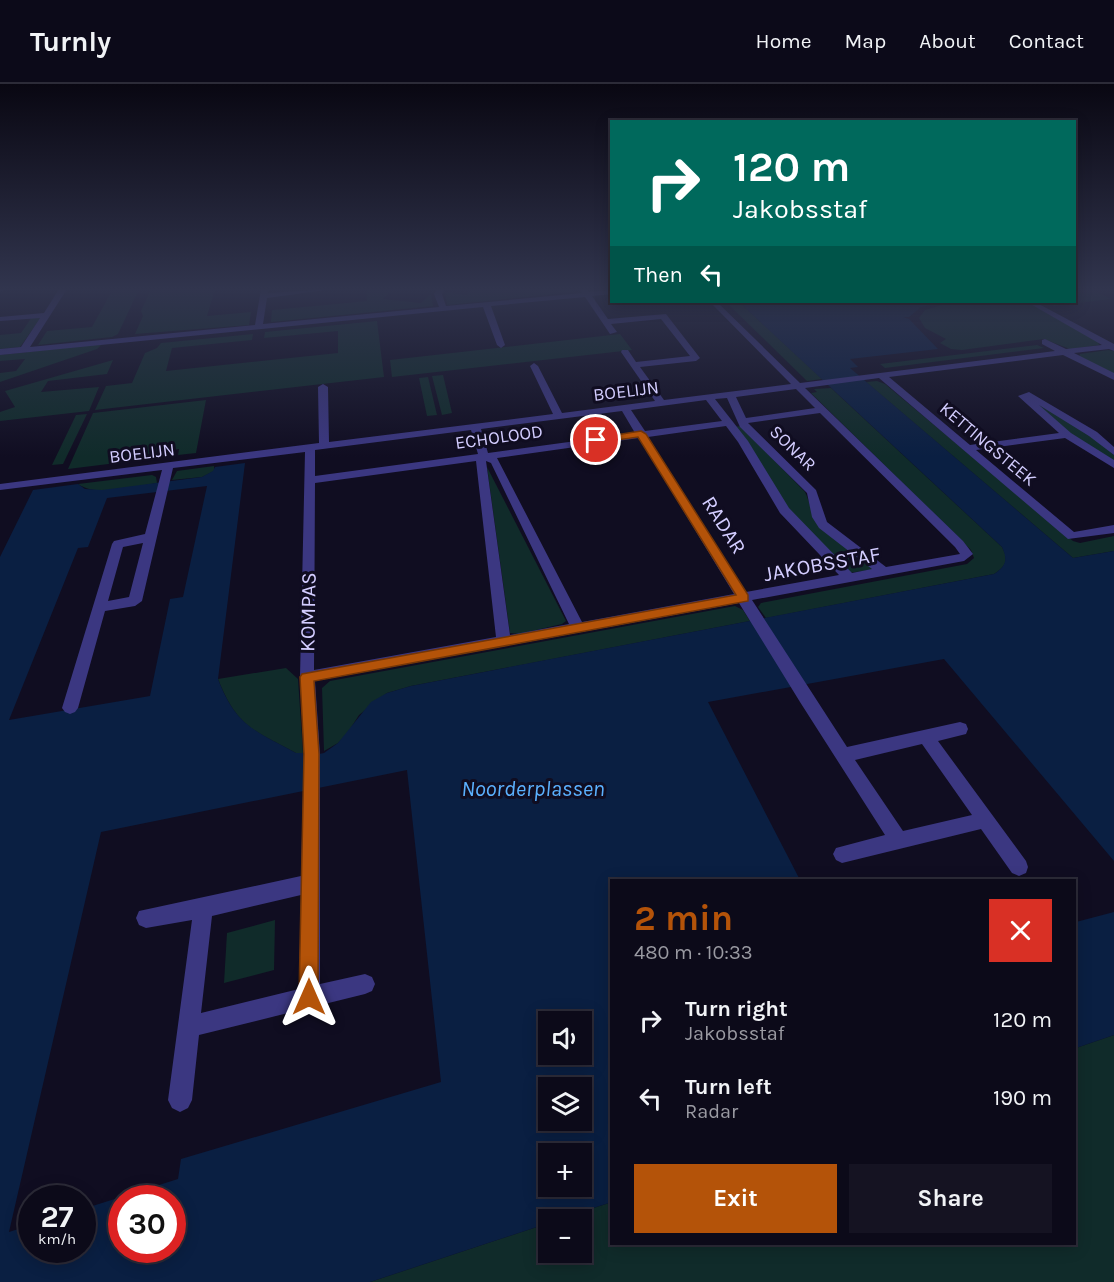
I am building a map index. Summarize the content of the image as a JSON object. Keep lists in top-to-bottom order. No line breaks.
{"streets":{"street":["BOELIJN","ECHOLOOD","KETTINGSTEEK","SONAR","RADAR","JAKOBSSTAF","KOMPAS"]},"crossings":[["BOELIJN","KETTINGSTEEK"],["BOELIJN","SONAR"],["BOELIJN","RADAR"],["BOELIJN","JAKOBSSTAF"],["BOELIJN","KOMPAS"],["ECHOLOOD","SONAR"],["ECHOLOOD","RADAR"],["ECHOLOOD","KOMPAS"],["SONAR","JAKOBSSTAF"],["RADAR","JAKOBSSTAF"],["JAKOBSSTAF","KOMPAS"]],"water":["Noorderplassen"],"page":{"header":"Turnly","nav":["Home","Map","About","Contact"],"turn":["120 m","Jakobsstaf"],"then":"Then","heading":["2 min","480 m · 10:33"],"list":[{"name":"Turn right","note":"Jakobsstaf","value":"120 m"},{"name":"Turn left","note":"Radar","value":"190 m"}],"map_buttons":["+","−"],"buttons":["Exit","Share"],"speed":"27 km/h","limit":"30"}}
